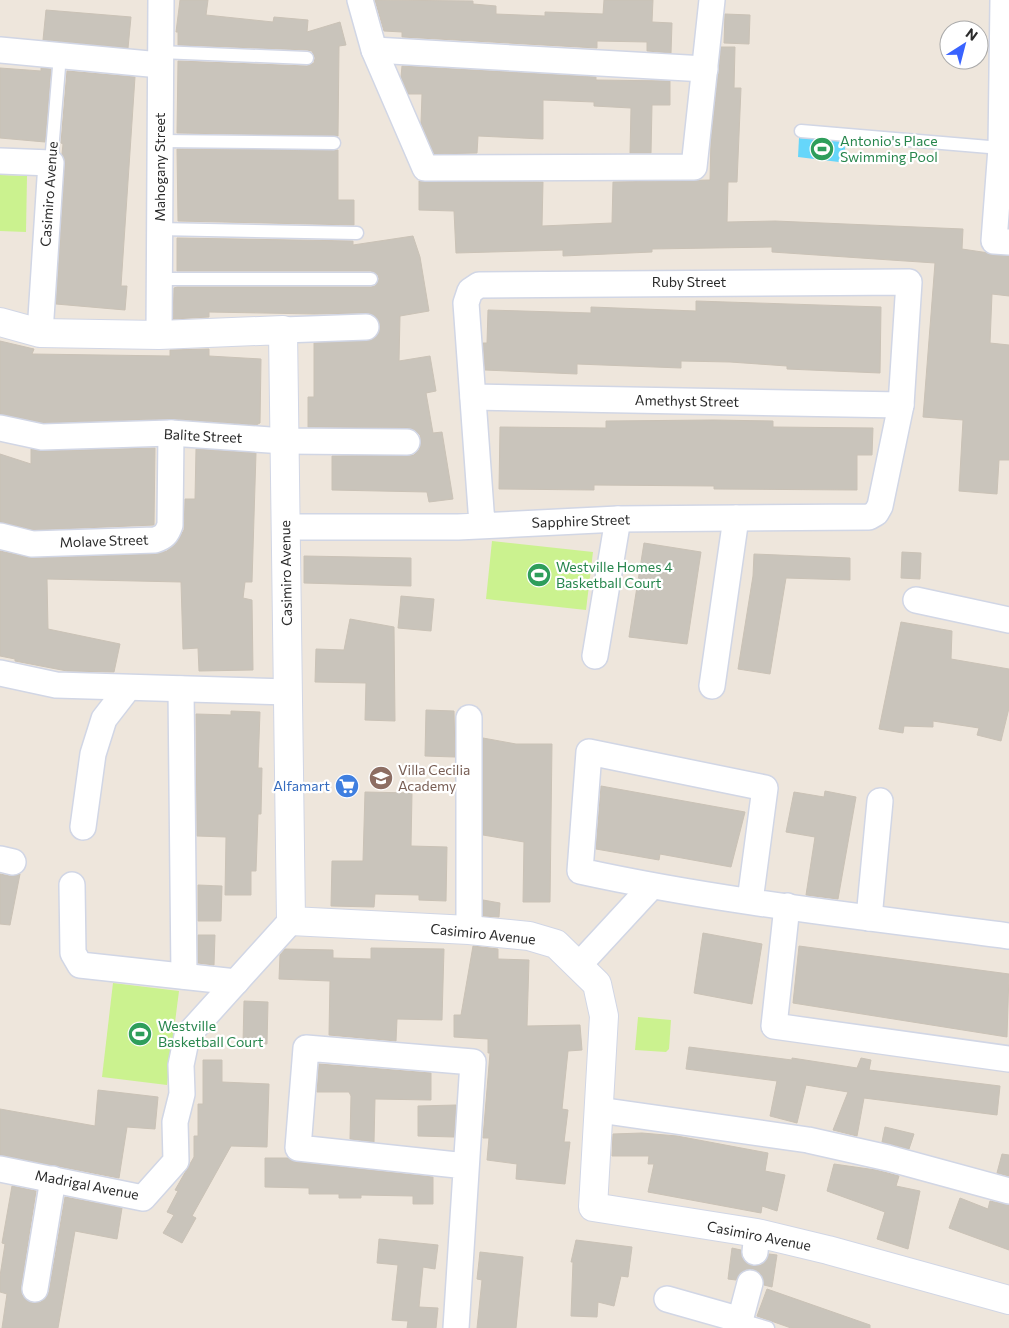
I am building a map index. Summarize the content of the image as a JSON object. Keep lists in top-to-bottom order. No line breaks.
{"streets":{"street":["Mahogany Street","Casimiro Avenue","Ruby Street","Amethyst Street","Balite Street","Sapphire Street","Molave Street","Madrigal Avenue"]},"crossings":[["Casimiro Avenue","Balite Street"],["Casimiro Avenue","Sapphire Street"],["Casimiro Avenue","Madrigal Avenue"],["Ruby Street","Amethyst Street"],["Ruby Street","Sapphire Street"],["Amethyst Street","Sapphire Street"],["Balite Street","Molave Street"]],"places":{"sports":["Antonio's Place Swimming Pool","Westville Homes 4 Basketball Court","Westville Basketball Court"],"school or university":["Villa Cecilia Academy"],"supermarket":["Alfamart"]},"north":"top right"}
